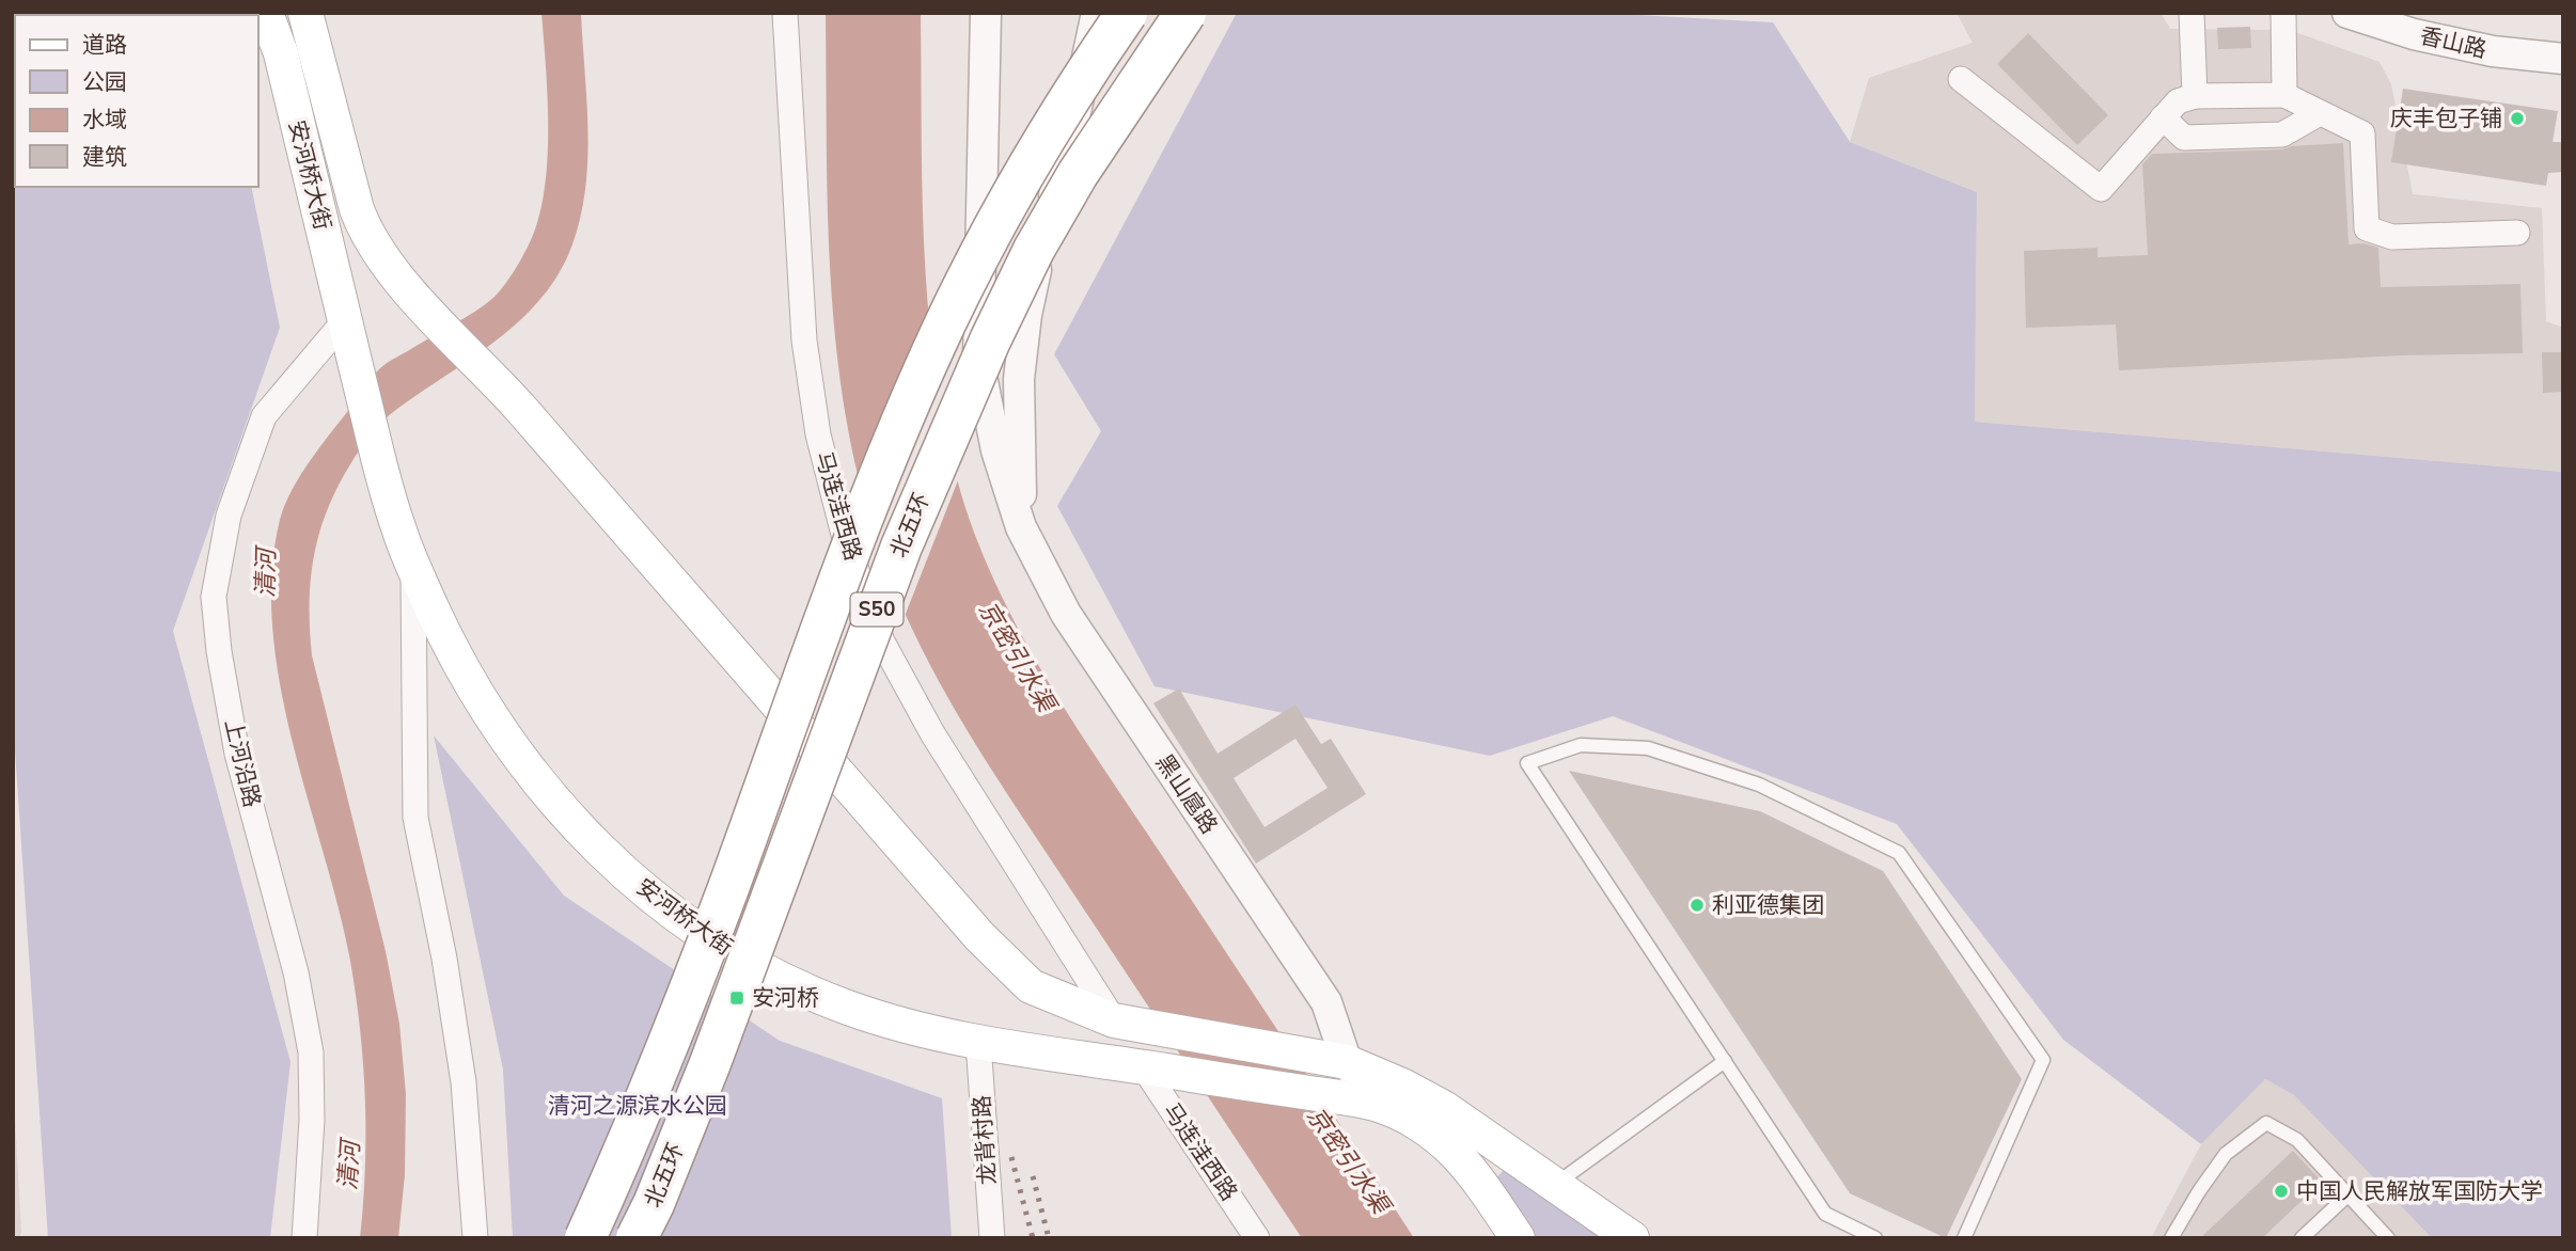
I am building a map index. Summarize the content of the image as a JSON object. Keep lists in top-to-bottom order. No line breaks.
{"streets":{"highway":["北五环","S50"],"main road":["安河桥大街"],"street":["香山路","马连洼西路","上河沿路","黑山扈路","龙背村路"]},"crossings":[["安河桥大街","马连洼西路"],["安河桥大街","上河沿路"],["安河桥大街","黑山扈路"],["安河桥大街","龙背村路"]],"water":["清河","京密引水渠"],"parks":["清河之源滨水公园"],"places":{"other":["庆丰包子铺","利亚德集团","中国人民解放军国防大学"],"transit":["安河桥"]},"legend":["道路","公园","水域","建筑"]}
